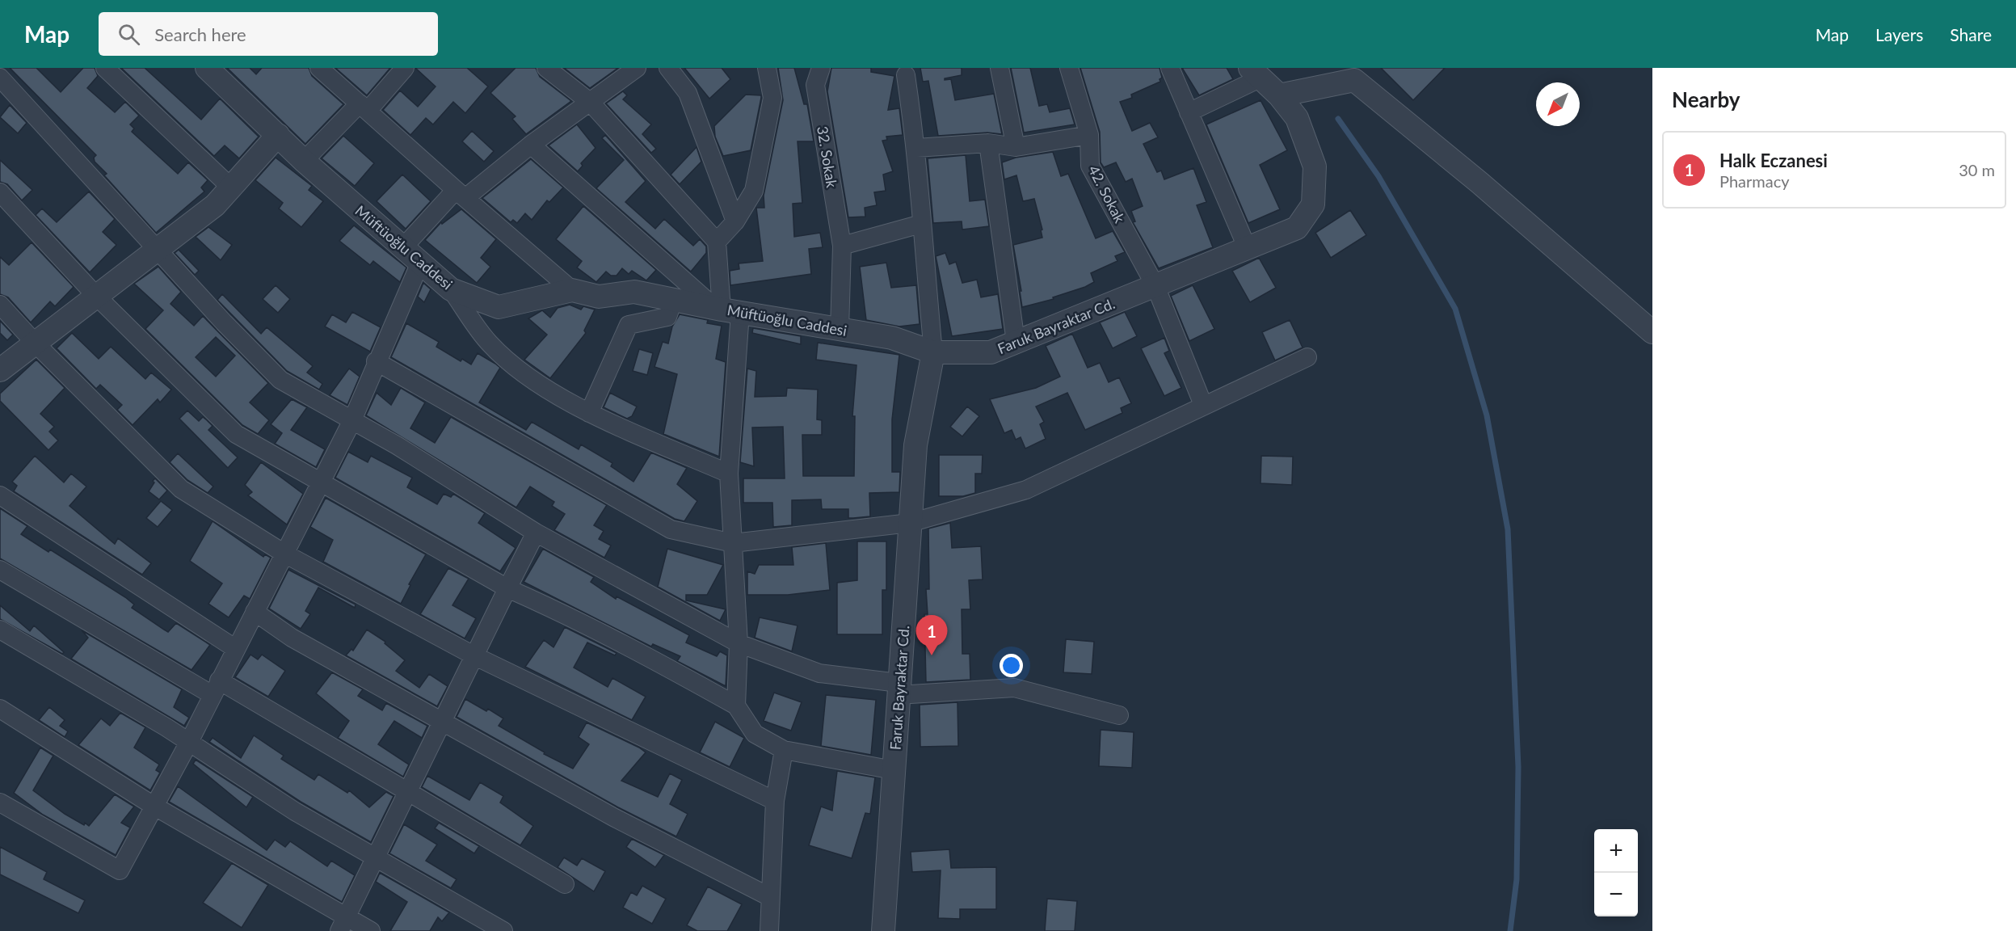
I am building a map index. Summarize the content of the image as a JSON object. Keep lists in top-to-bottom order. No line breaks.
{"streets":{"street":["32. Sokak","42. Sokak","Müftüoğlu Caddesi","Faruk Bayraktar Cd."]},"crossings":[["32. Sokak","Müftüoğlu Caddesi"],["42. Sokak","Faruk Bayraktar Cd."],["Müftüoğlu Caddesi","Faruk Bayraktar Cd."]],"north":"bottom left","page":{"header":"Map","search":"Search here","nav":["Map","Layers","Share"],"heading":"Nearby","list":[{"mark":"1","name":"Halk Eczanesi","note":"Pharmacy","value":"30 m"}],"pins":"1","map_buttons":["+","−"]}}
